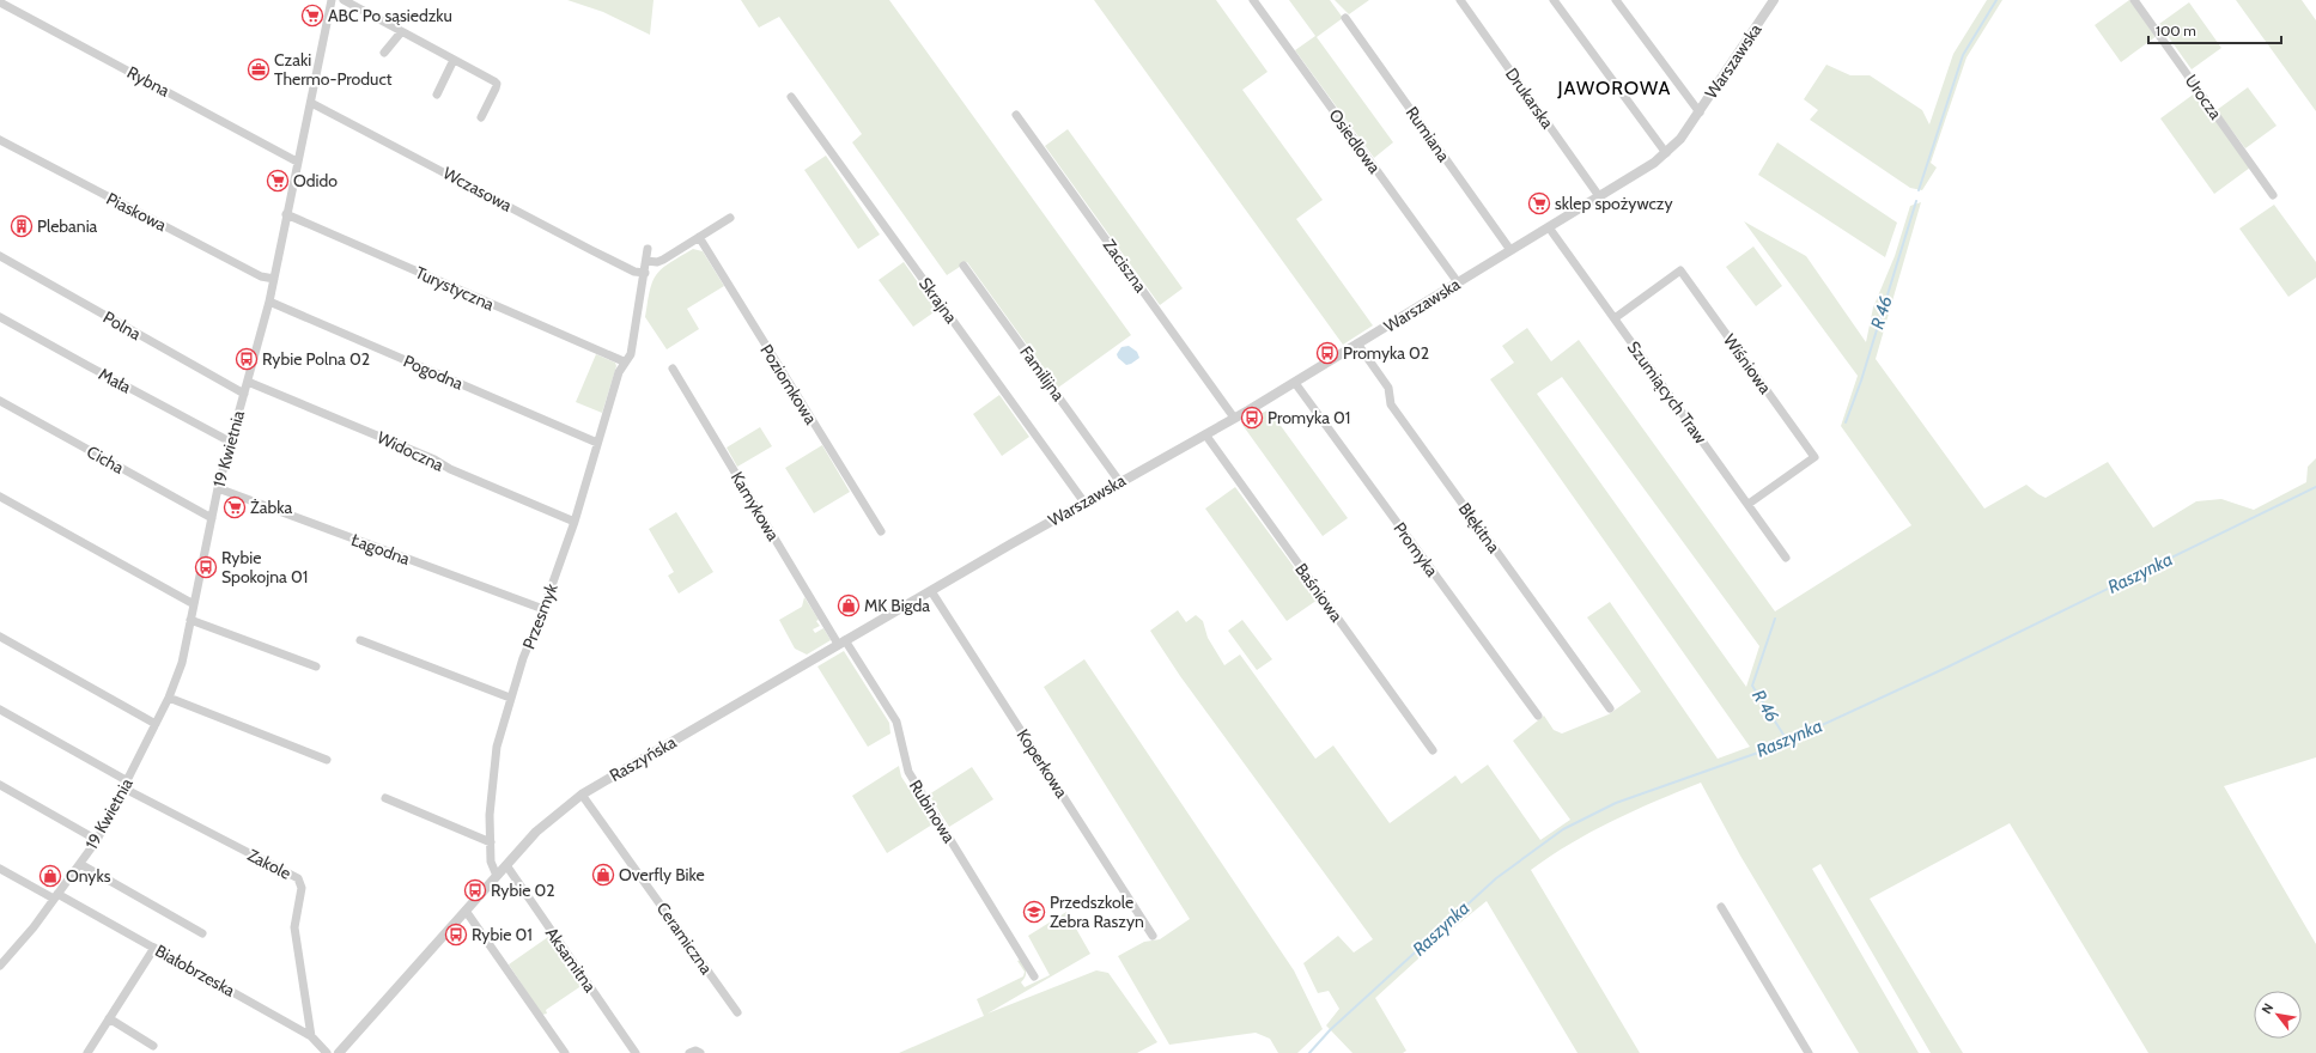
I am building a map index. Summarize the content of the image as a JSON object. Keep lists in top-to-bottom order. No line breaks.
{"streets":{"street":["Warszawska","Rybna","Urocza","Drukarska","Rumiana","Osiedlowa","Wczasowa","Piaskowa","Zaciszna","Turystyczna","Skrajna","Polna","Wiśniowa","Pogodna","Familijna","Mała","Poziomkowa","Szumiących Traw","19 Kwietnia","Widoczna","Cicha","Kamykowa","Błękitna","Łagodna","Promyka","Baśniowa","Przesmyk","Raszyńska","Koperkowa","Rubinowa","Zakole","Ceramiczna","Aksamitna","Białobrzeska"]},"crossings":[["Warszawska","Drukarska"],["Warszawska","Rumiana"],["Warszawska","Osiedlowa"],["Warszawska","Zaciszna"],["Warszawska","Skrajna"],["Warszawska","Familijna"],["Warszawska","Szumiących Traw"],["Warszawska","Błękitna"],["Warszawska","Promyka"],["Warszawska","Baśniowa"],["Warszawska","Raszyńska"],["Rybna","19 Kwietnia"],["Wczasowa","19 Kwietnia"],["Wczasowa","Przesmyk"],["Piaskowa","19 Kwietnia"],["Turystyczna","19 Kwietnia"],["Turystyczna","Przesmyk"],["Polna","19 Kwietnia"],["Wiśniowa","Szumiących Traw"],["Pogodna","19 Kwietnia"],["Pogodna","Przesmyk"],["Mała","19 Kwietnia"],["19 Kwietnia","Widoczna"],["19 Kwietnia","Cicha"],["19 Kwietnia","Łagodna"],["19 Kwietnia","Zakole"],["19 Kwietnia","Białobrzeska"],["Widoczna","Przesmyk"],["Kamykowa","Raszyńska"],["Kamykowa","Rubinowa"],["Łagodna","Przesmyk"],["Przesmyk","Raszyńska"],["Raszyńska","Koperkowa"],["Raszyńska","Rubinowa"],["Raszyńska","Ceramiczna"],["Raszyńska","Aksamitna"],["Zakole","Białobrzeska"]],"districts":["JAWOROWA"],"water":["R 46","Raszynka"],"places":{"supermarket":["ABC Po sąsiedzku","Odido","sklep spożywczy","Żabka"],"office":["Czaki Thermo-Product"],"building":["Plebania"],"bus stop":["Promyka 02","Rybie Polna 02","Promyka 01","Rybie Spokojna 01","Rybie 02","Rybie 01"],"shop":["MK Bigda","Overfly Bike","Onyks"],"school or university":["Przedszkole Zebra Raszyn"]},"scale_bar":"100 m","north":"top left"}
